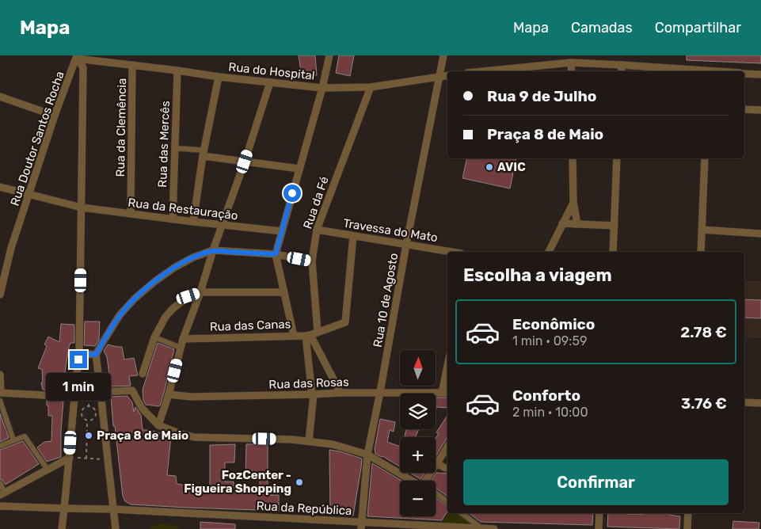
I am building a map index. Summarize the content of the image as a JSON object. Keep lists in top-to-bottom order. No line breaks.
{"streets":{"street":["Rua do Hospital","Rua da Clemência","Rua Doutor Santos Rocha","Rua das Mercês","Rua da Fé","Rua da Restauração","Travessa do Mato","Rua 10 de Agosto","Rua das Canas","Rua das Rosas","Rua da República"]},"crossings":[["Rua do Hospital","Rua da Clemência"],["Rua do Hospital","Rua Doutor Santos Rocha"],["Rua do Hospital","Rua das Mercês"],["Rua do Hospital","Rua da Fé"],["Rua do Hospital","Rua 10 de Agosto"],["Rua da Clemência","Rua da Restauração"],["Rua Doutor Santos Rocha","Rua da Restauração"],["Rua das Mercês","Rua da Restauração"],["Rua da Fé","Travessa do Mato"],["Rua da Fé","Rua das Canas"],["Travessa do Mato","Rua 10 de Agosto"],["Travessa do Mato","Rua das Canas"],["Rua 10 de Agosto","Rua das Rosas"],["Rua 10 de Agosto","Rua da República"]],"places":["AVIC","Praça 8 de Maio","FozCenter - Figueira Shopping"],"north":"top","page":{"header":"Mapa","nav":["Mapa","Camadas","Compartilhar"],"banner":["Rua 9 de Julho","Praça 8 de Maio"],"heading":"Escolha a viagem","list":[{"name":"Econômico","note":"1 min · 09:59","value":"2.78 €"},{"name":"Conforto","note":"2 min · 10:00","value":"3.76 €"}],"map_buttons":["+","−"],"bubble":"1 min","buttons":"Confirmar"}}
